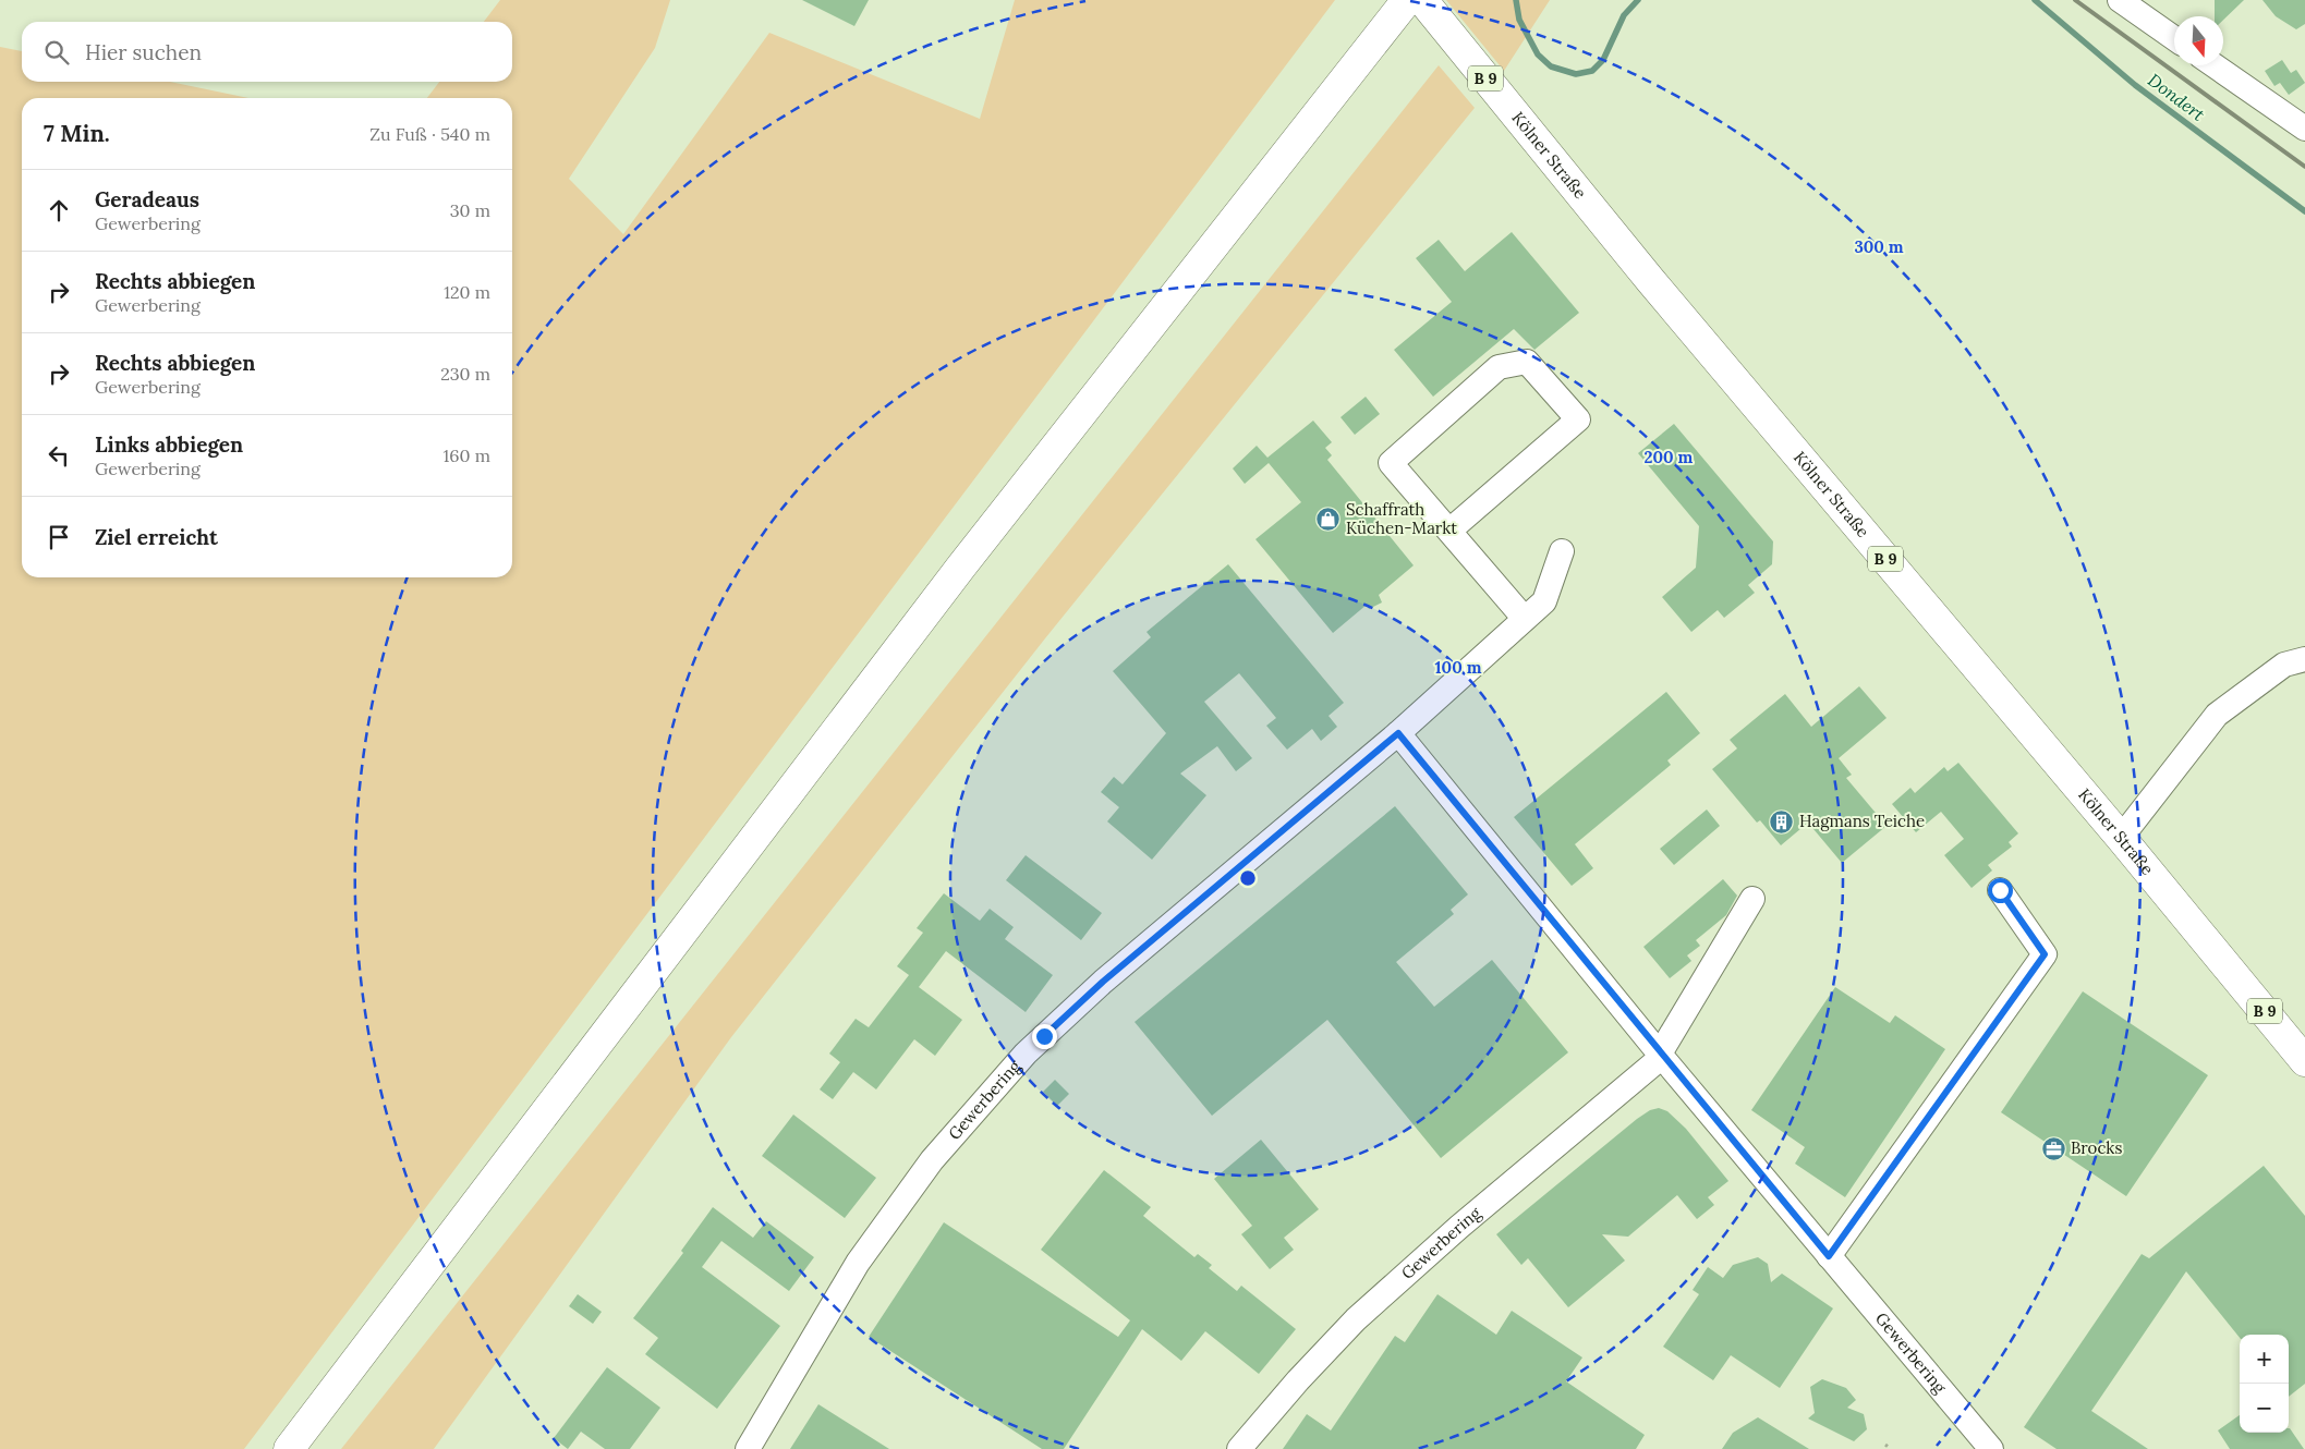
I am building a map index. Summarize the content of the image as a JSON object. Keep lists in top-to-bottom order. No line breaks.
{"streets":{"main road":["B 9","Kölner Straße"],"street":["Gewerbering"]},"water":["Dondert"],"places":{"shop":["Schaffrath Küchen-Markt"],"building":["Hagmans Teiche"],"office":["Brocks"]},"north":"bottom","page":{"search":"Hier suchen","heading":["7 Min.","Zu Fuß · 540 m"],"list":[["Geradeaus","Gewerbering","30 m"],["Rechts abbiegen","Gewerbering","120 m"],["Rechts abbiegen","Gewerbering","230 m"],["Links abbiegen","Gewerbering","160 m"],"Ziel erreicht"],"map_buttons":["+","−"]},"rings":["300 m","200 m","100 m"]}
